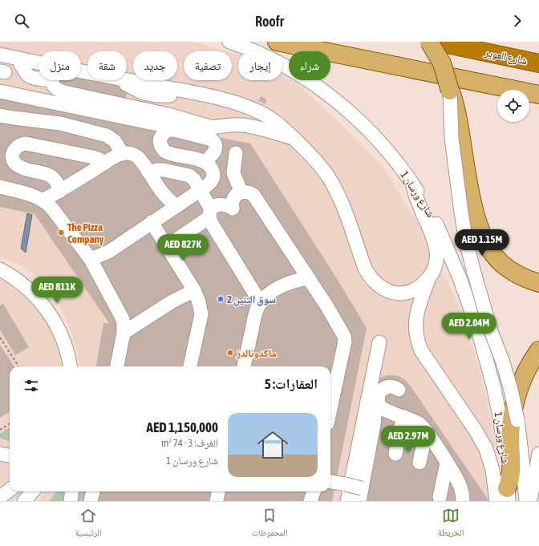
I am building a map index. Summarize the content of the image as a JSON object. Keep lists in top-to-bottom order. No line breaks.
{"streets":{"highway":["شارع العوير"],"street":["شارع ورسان 1"]},"places":["The Pizza Company","سوق التنين 2","ماكدونالدز"],"page":{"header":"Roofr","chip":["شراء","إيجار","تصفية","جديد","شقة","منزل"],"price":["AED 1.15M","AED 827K","AED 811K","AED 2.04M","AED 2.97M"],"heading":"العقارات: 5","list":[{"name":"AED 1,150,000","note":"الغرف: 3 · 74 m² · شارع ورسان 1"}],"tabs":["الخريطة","المحفوظات","الرئيسية"]}}
